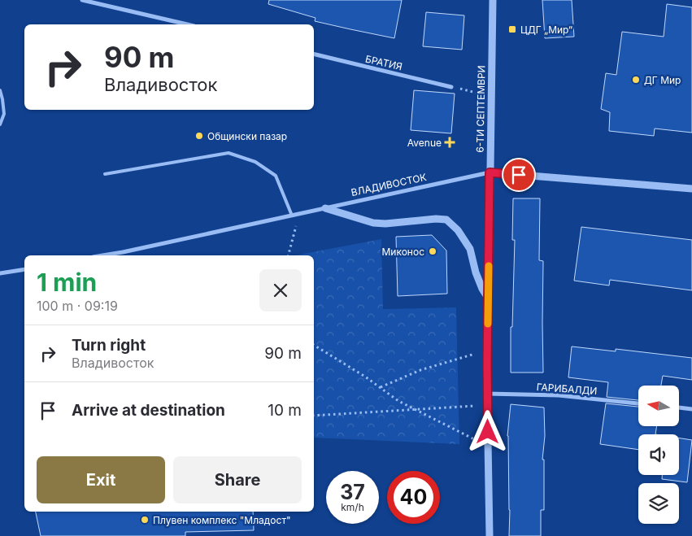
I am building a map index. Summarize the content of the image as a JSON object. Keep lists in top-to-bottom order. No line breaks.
{"streets":{"street":["БРАТИЯ","6-ТИ СЕПТЕМВРИ","ВЛАДИВОСТОК","ГАРИБАЛДИ"]},"crossings":[["6-ТИ СЕПТЕМВРИ","ВЛАДИВОСТОК"],["6-ТИ СЕПТЕМВРИ","ГАРИБАЛДИ"]],"places":{"transit":["ЦДГ „Мир“"],"other":["ДГ Мир","Общински пазар","Миконос","Плувен комплекс \"Младост\""],"health":["Avenue"]},"north":"left","page":{"turn":["90 m","Владивосток"],"heading":["1 min","100 m · 09:19"],"list":[{"name":"Turn right","note":"Владивосток","value":"90 m"},{"name":"Arrive at destination","value":"10 m"}],"buttons":["Exit","Share"],"speed":"37 km/h","limit":"40"}}
